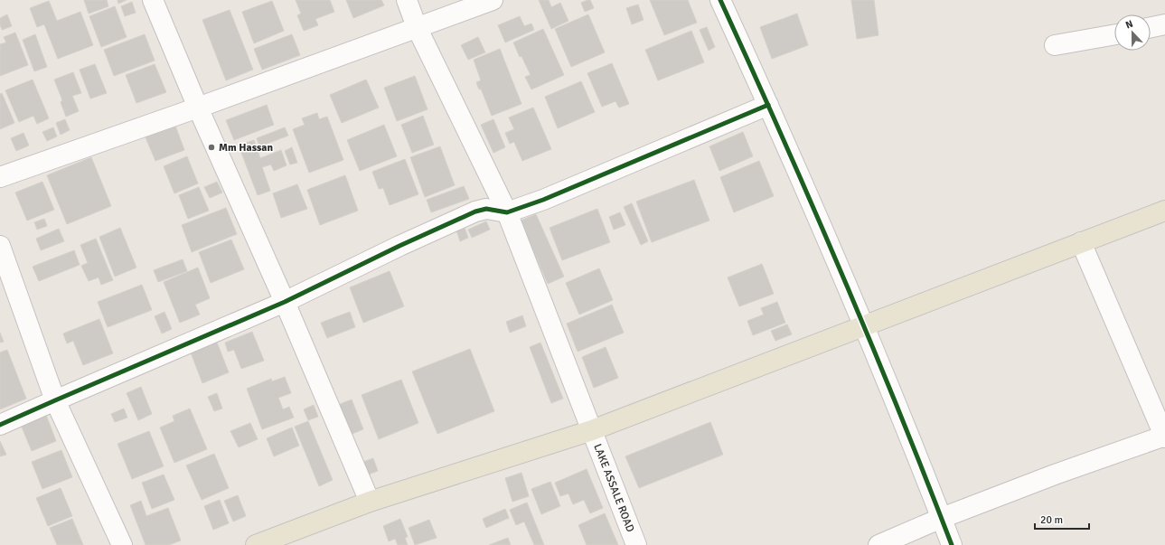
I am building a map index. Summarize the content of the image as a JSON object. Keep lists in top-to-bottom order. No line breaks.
{"streets":{"street":["LAKE ASSALE ROAD"]},"places":["Mm Hassan"],"scale_bar":"20 m","north":"top"}
